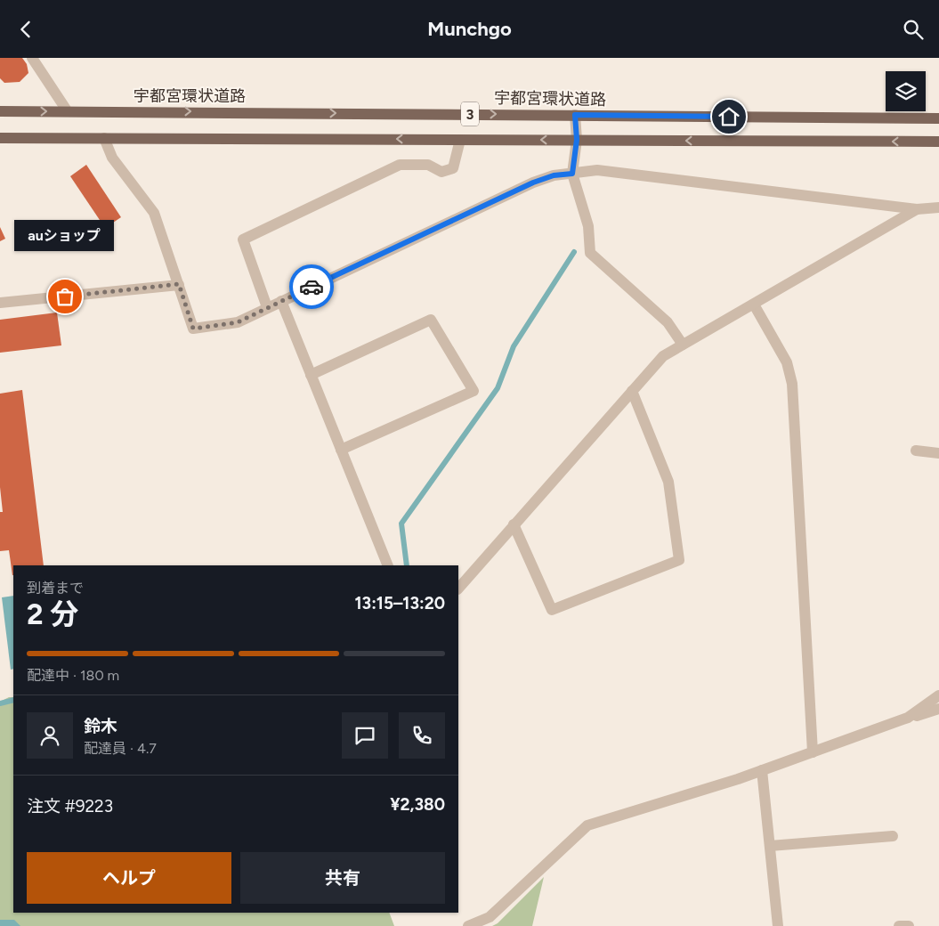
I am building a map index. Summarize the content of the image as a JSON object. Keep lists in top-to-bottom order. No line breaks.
{"streets":{"main road":["宇都宮環状道路","3"]},"crossings":[["宇都宮環状道路","3"]],"places":["auショップ"],"page":{"header":"Munchgo","bubble":"auショップ","heading":["2 分","到着まで","13:15–13:20"],"panel":["鈴木","配達員 · 4.7","注文 #9223","¥2,380"],"bar":"配達中 · 180 m","buttons":["ヘルプ","共有"]}}
